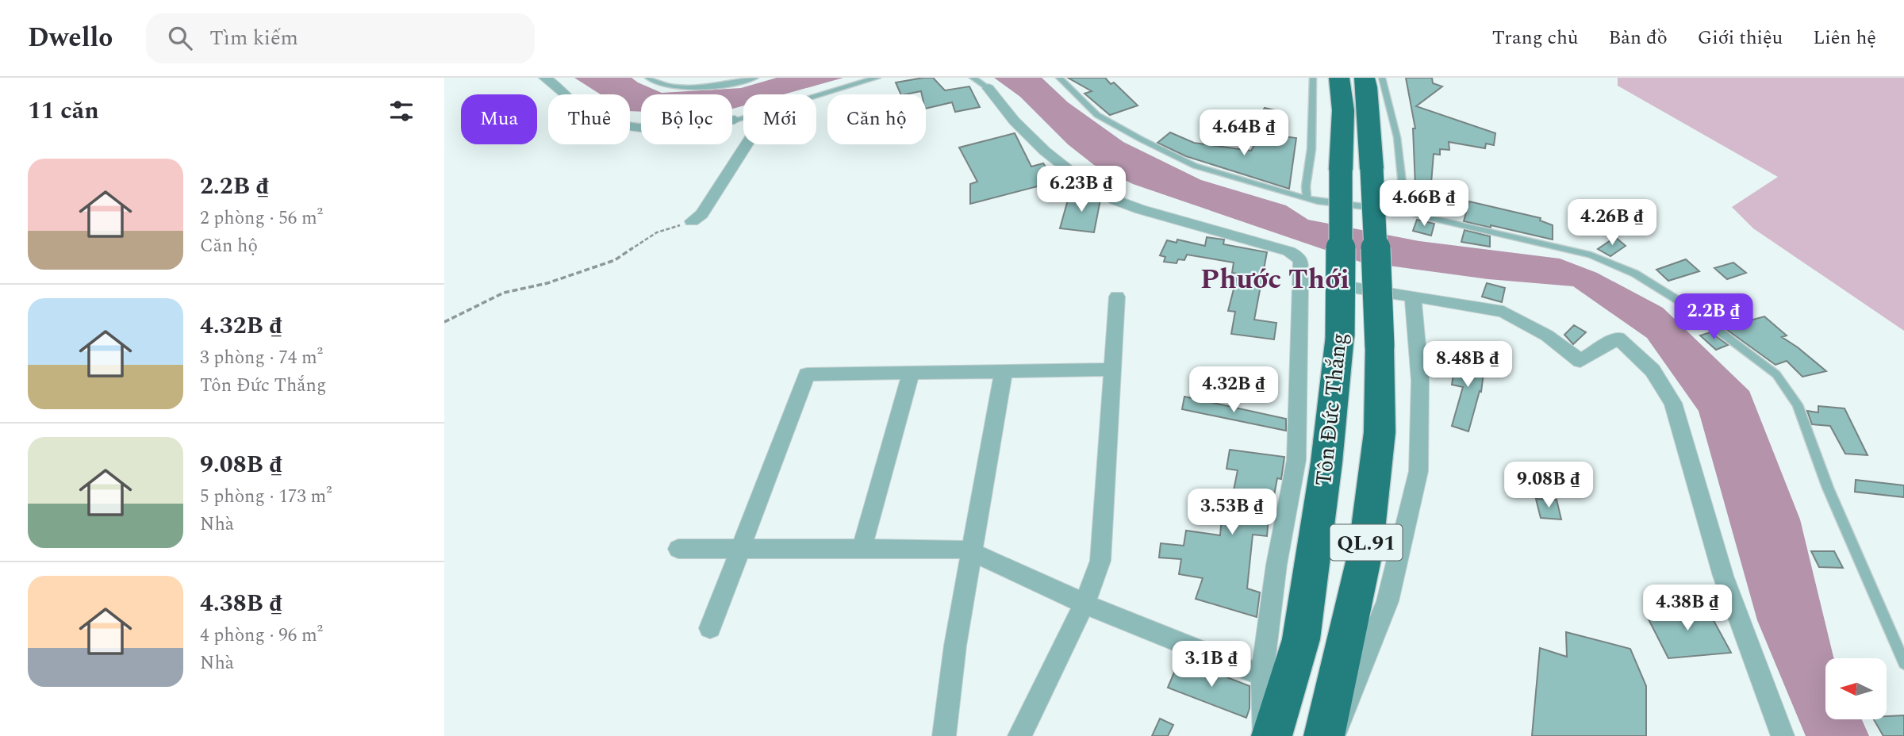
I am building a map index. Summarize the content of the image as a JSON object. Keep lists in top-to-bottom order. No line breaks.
{"streets":{"highway":["Tôn Đức Thắng","QL.91"]},"districts":["Phước Thới"],"north":"left","page":{"header":"Dwello","search":"Tìm kiếm","nav":["Trang chủ","Bản đồ","Giới thiệu","Liên hệ"],"heading":"11 căn","chip":["Mua","Thuê","Bộ lọc","Mới","Căn hộ"],"price":["4.64B ₫","6.23B ₫","4.66B ₫","4.26B ₫","2.2B ₫","8.48B ₫","4.32B ₫","9.08B ₫","3.53B ₫","4.38B ₫","3.1B ₫"],"list":[{"name":"2.2B ₫","note":"2 phòng · 56 m² · Căn hộ"},{"name":"4.32B ₫","note":"3 phòng · 74 m² · Tôn Đức Thắng"},{"name":"9.08B ₫","note":"5 phòng · 173 m² · Nhà"},{"name":"4.38B ₫","note":"4 phòng · 96 m² · Nhà"}]}}
